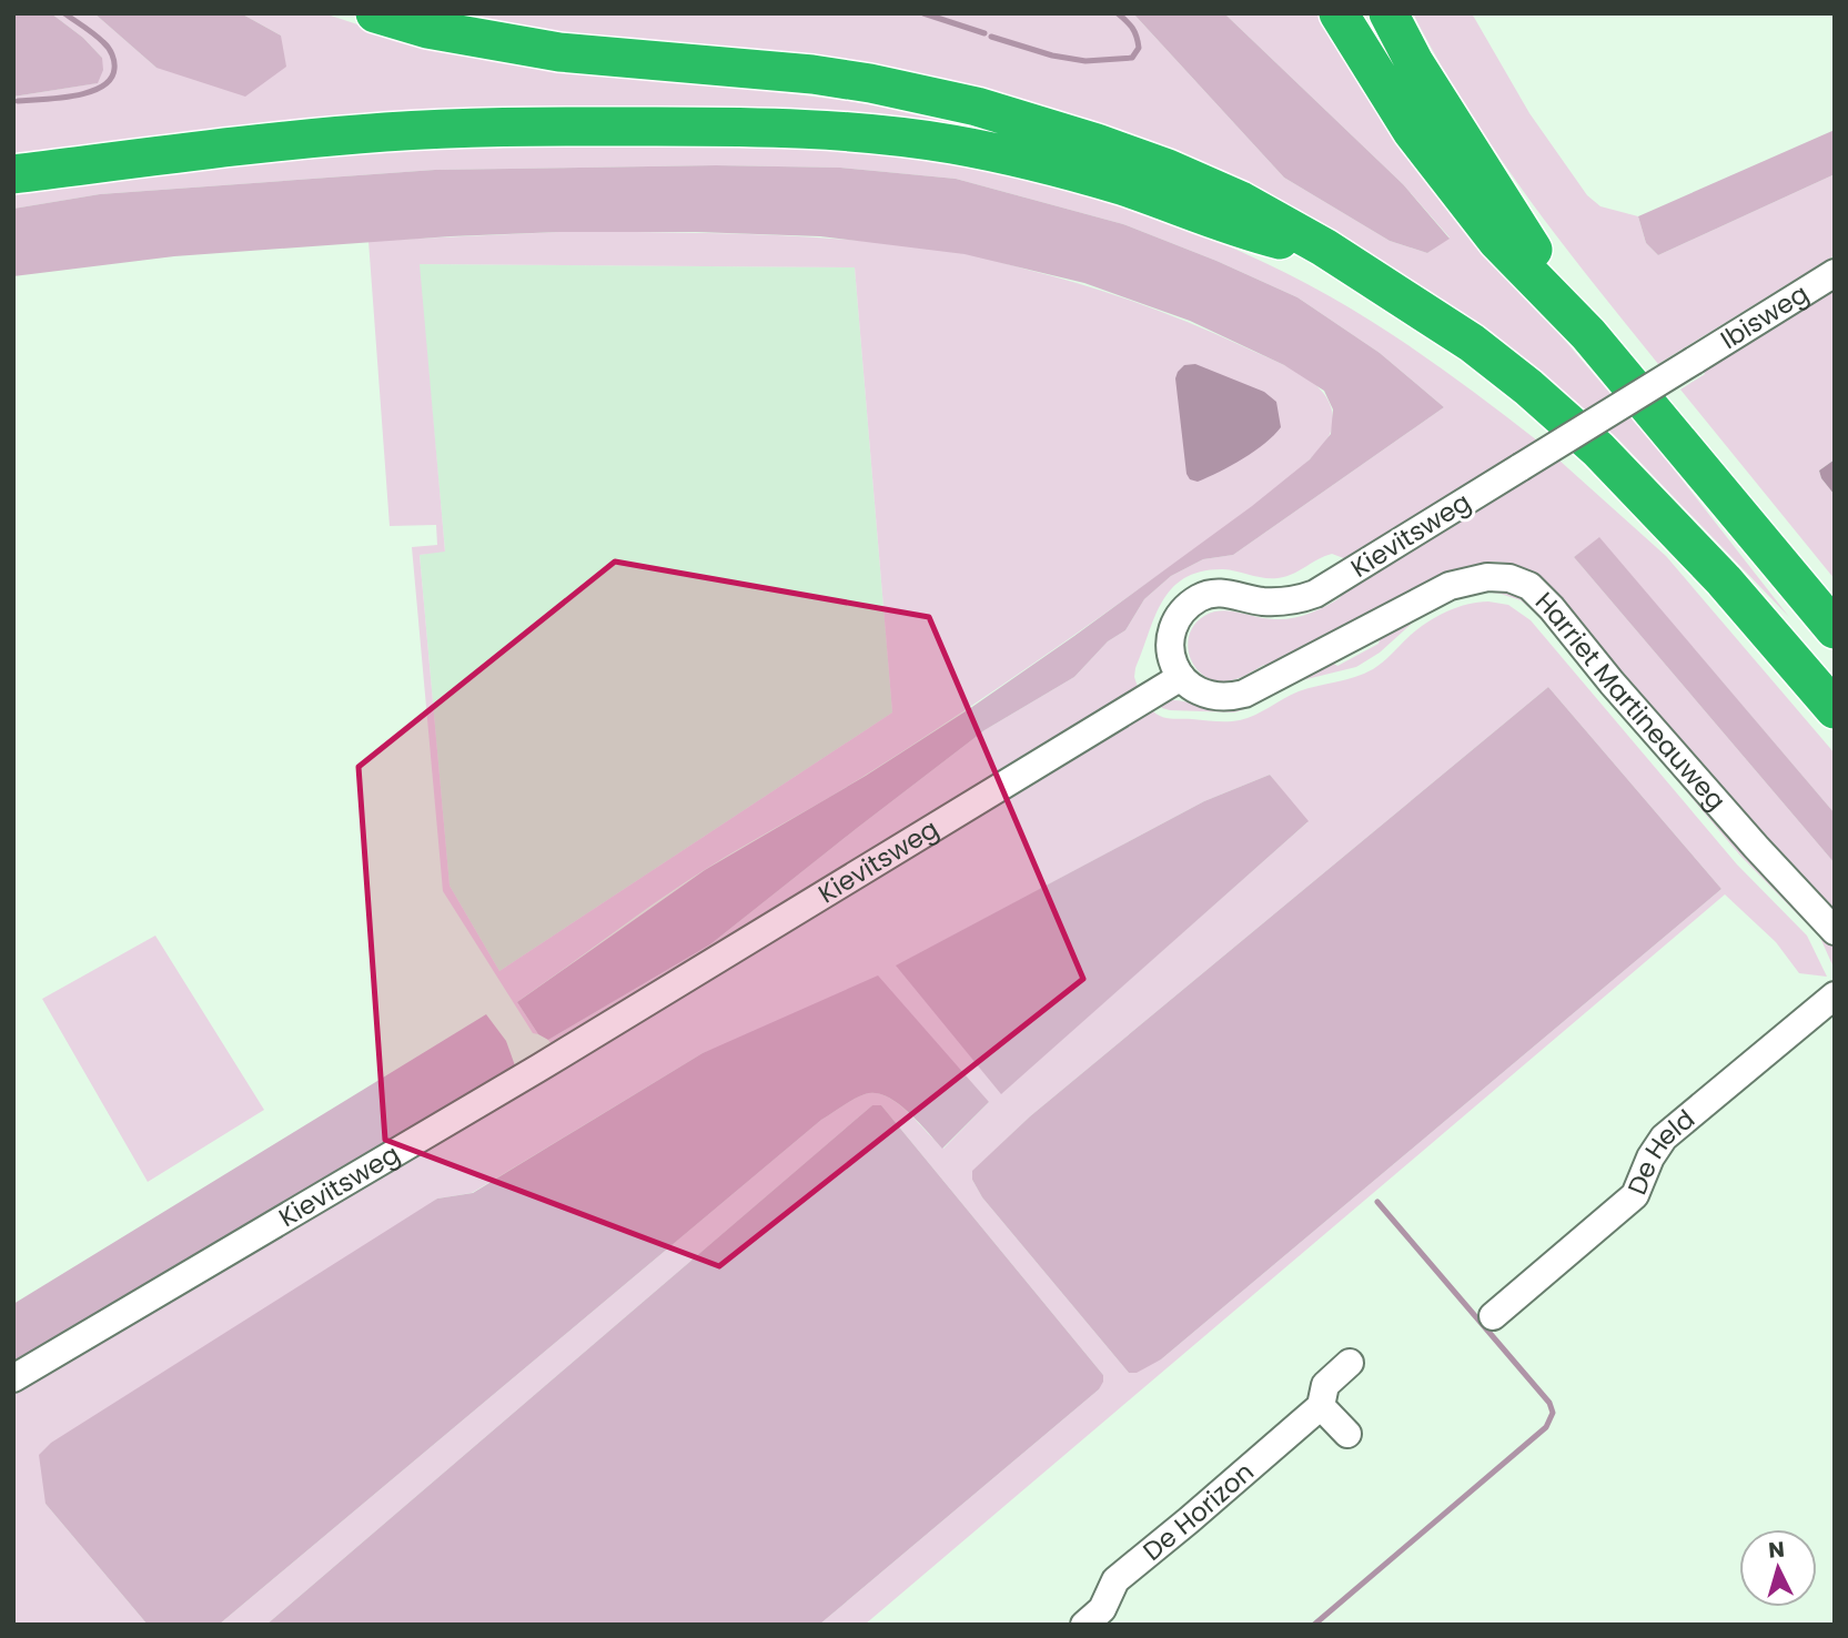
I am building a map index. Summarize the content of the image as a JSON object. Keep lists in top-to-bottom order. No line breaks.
{"streets":{"street":["Ibisweg","Kievitsweg","Harriet Martineauweg","De Held","De Horizon"]},"crossings":[["Ibisweg","Kievitsweg"],["Kievitsweg","Harriet Martineauweg"]],"north":"top"}
